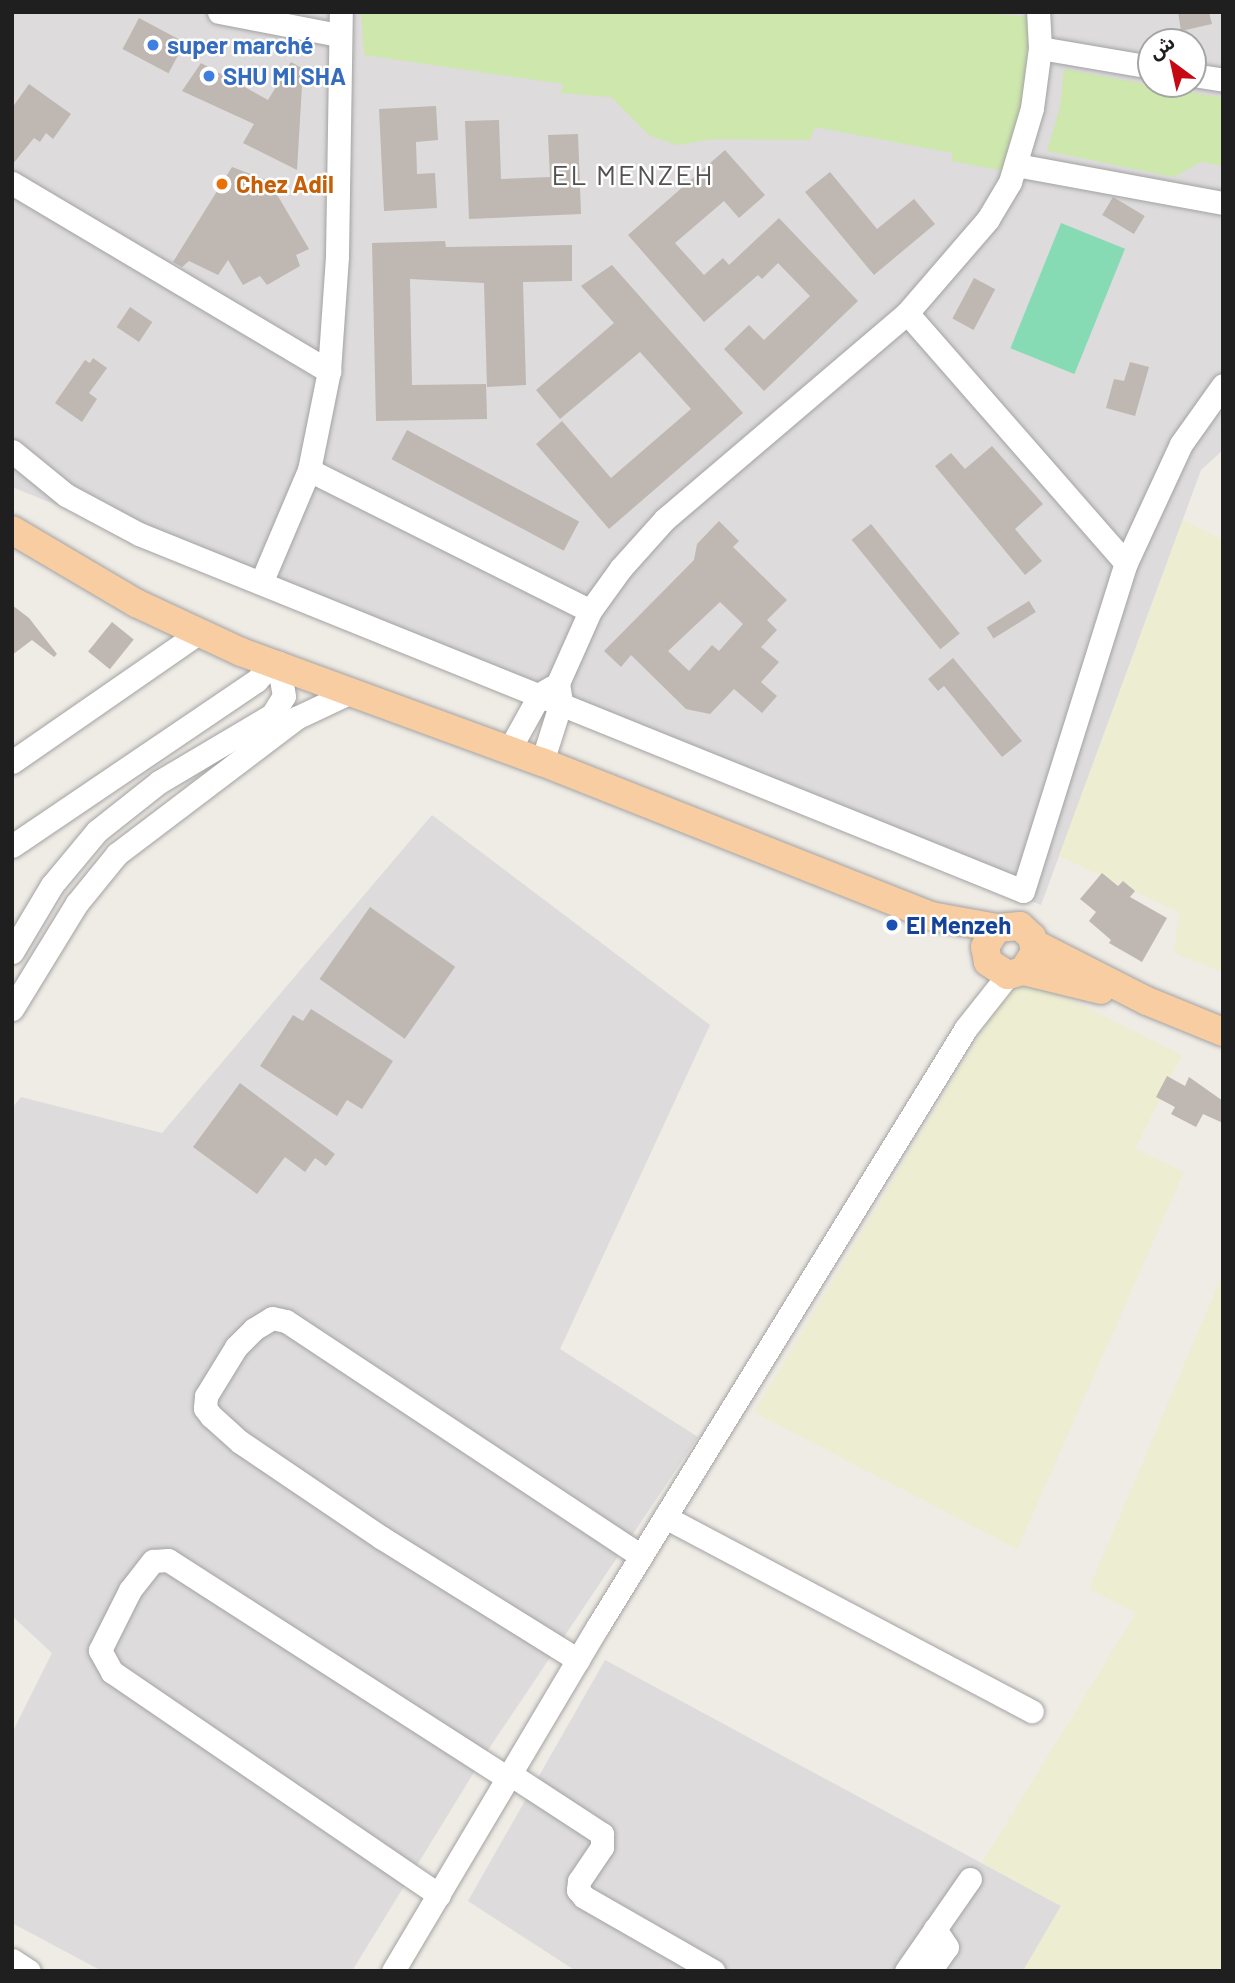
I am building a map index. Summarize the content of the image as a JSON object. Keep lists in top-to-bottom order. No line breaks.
{"districts":["EL MENZEH"],"places":["super marché","SHU MI SHA","Chez Adil","El Menzeh"],"north":"top left"}
